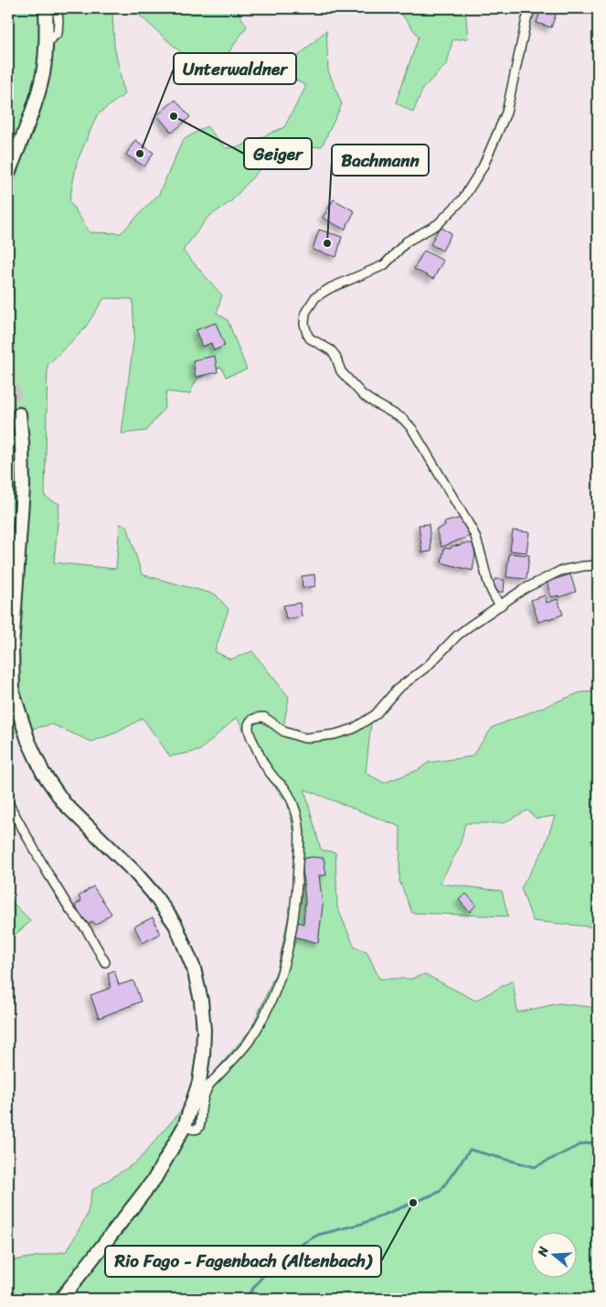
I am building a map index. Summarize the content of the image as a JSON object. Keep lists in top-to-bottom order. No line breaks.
{"places":["Geiger","Unterwaldner","Bachmann","Rio Fago - Fagenbach (Altenbach)"],"north":"left"}
